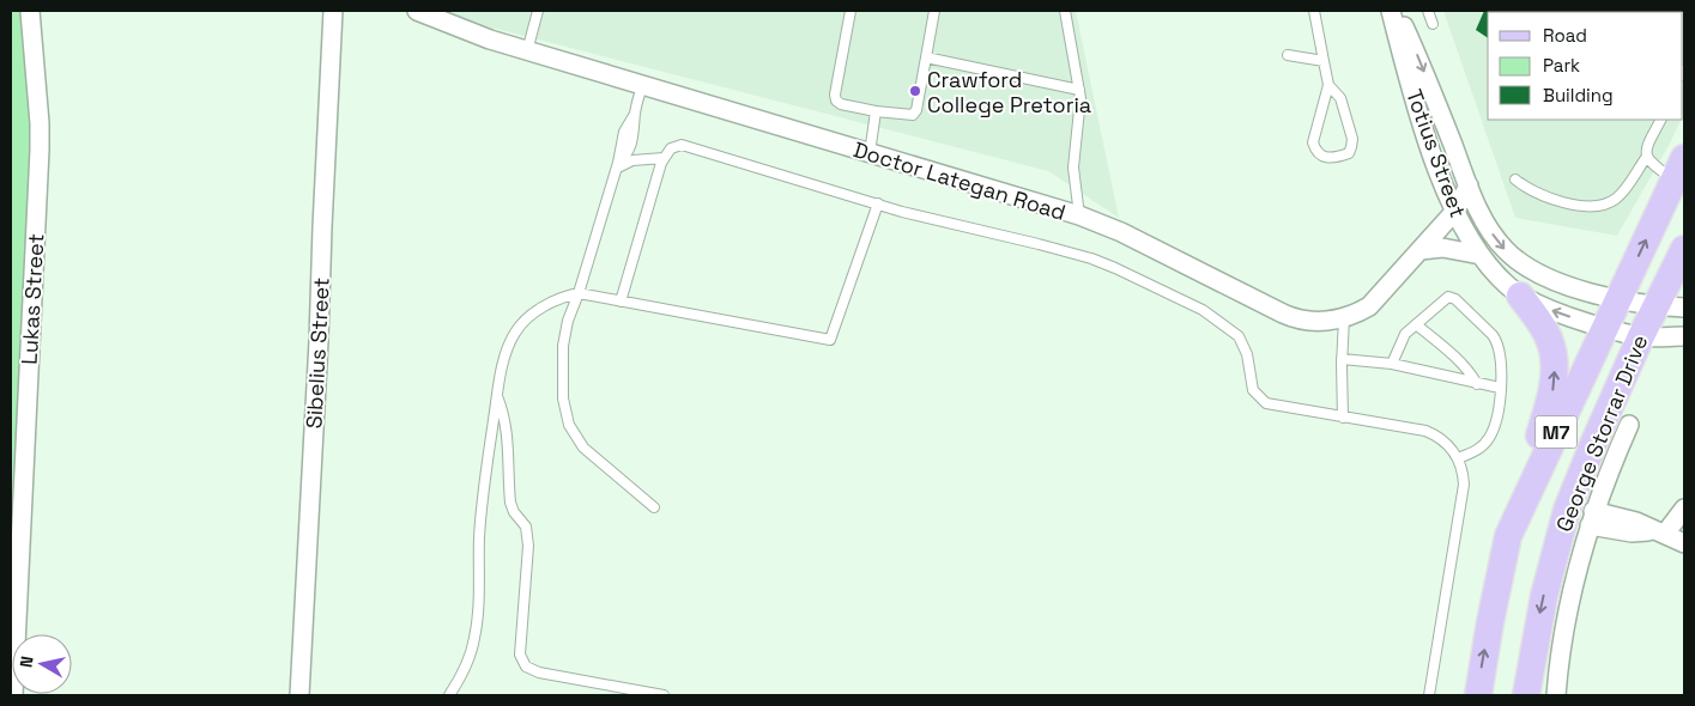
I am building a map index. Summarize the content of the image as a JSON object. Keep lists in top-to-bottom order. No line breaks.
{"streets":{"main road":["M7","George Storrar Drive"],"street":["Totius Street","Doctor Lategan Road","Lukas Street","Sibelius Street"]},"crossings":[["Totius Street","Doctor Lategan Road"],["Totius Street","George Storrar Drive"]],"places":["Crawford College Pretoria"],"legend":["Road","Park","Building"],"north":"left"}
